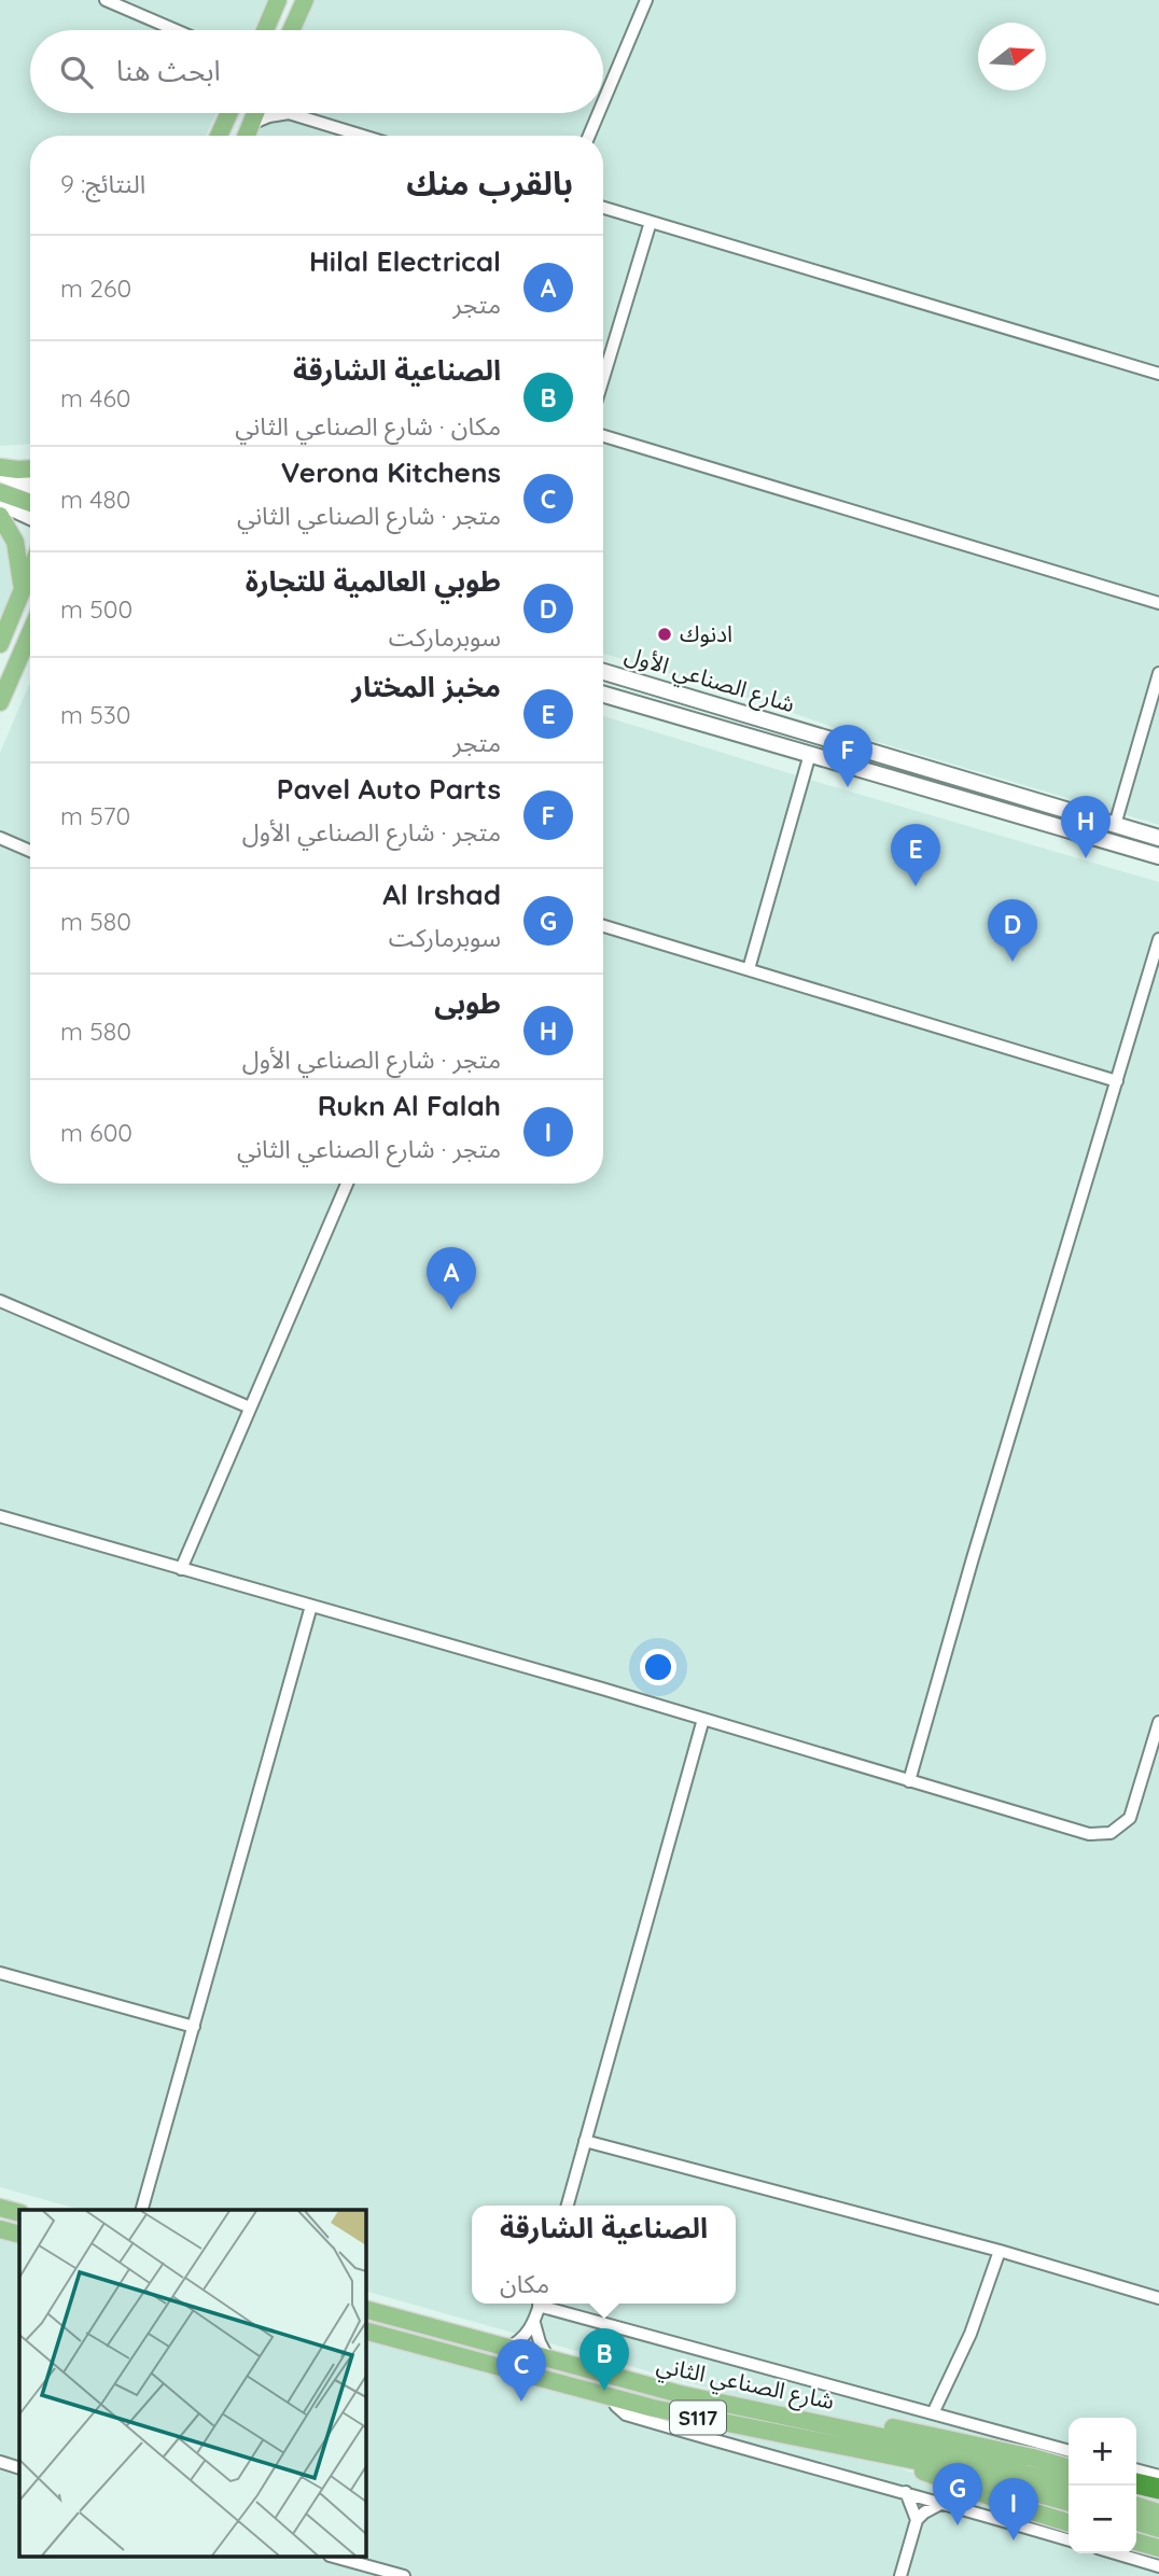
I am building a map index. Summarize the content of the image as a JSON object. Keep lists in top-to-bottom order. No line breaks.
{"streets":{"main road":["شارع الصناعي الأول","شارع الصناعي الثاني","S117"]},"places":["ادنوك"],"north":"right","page":{"search":"ابحث هنا","heading":["بالقرب منك","النتائج: 9"],"list":[{"mark":"A","name":"Hilal Electrical","note":"متجر","value":"260 m"},{"mark":"B","name":"الصناعية الشارقة","note":"مكان · شارع الصناعي الثاني","value":"460 m"},{"mark":"C","name":"Verona Kitchens","note":"متجر · شارع الصناعي الثاني","value":"480 m"},{"mark":"D","name":"طوبي العالمية للتجارة","note":"سوبرماركت","value":"500 m"},{"mark":"E","name":"مخبز المختار","note":"متجر","value":"530 m"},{"mark":"F","name":"Pavel Auto Parts","note":"متجر · شارع الصناعي الأول","value":"570 m"},{"mark":"G","name":"Al Irshad","note":"سوبرماركت","value":"580 m"},{"mark":"H","name":"طوبى","note":"متجر · شارع الصناعي الأول","value":"580 m"},{"mark":"I","name":"Rukn Al Falah","note":"متجر · شارع الصناعي الثاني","value":"600 m"}],"pins":["F","H","E","D","A","B","C","G","I"],"popup":["الصناعية الشارقة","مكان"],"map_buttons":["+","−"]}}
